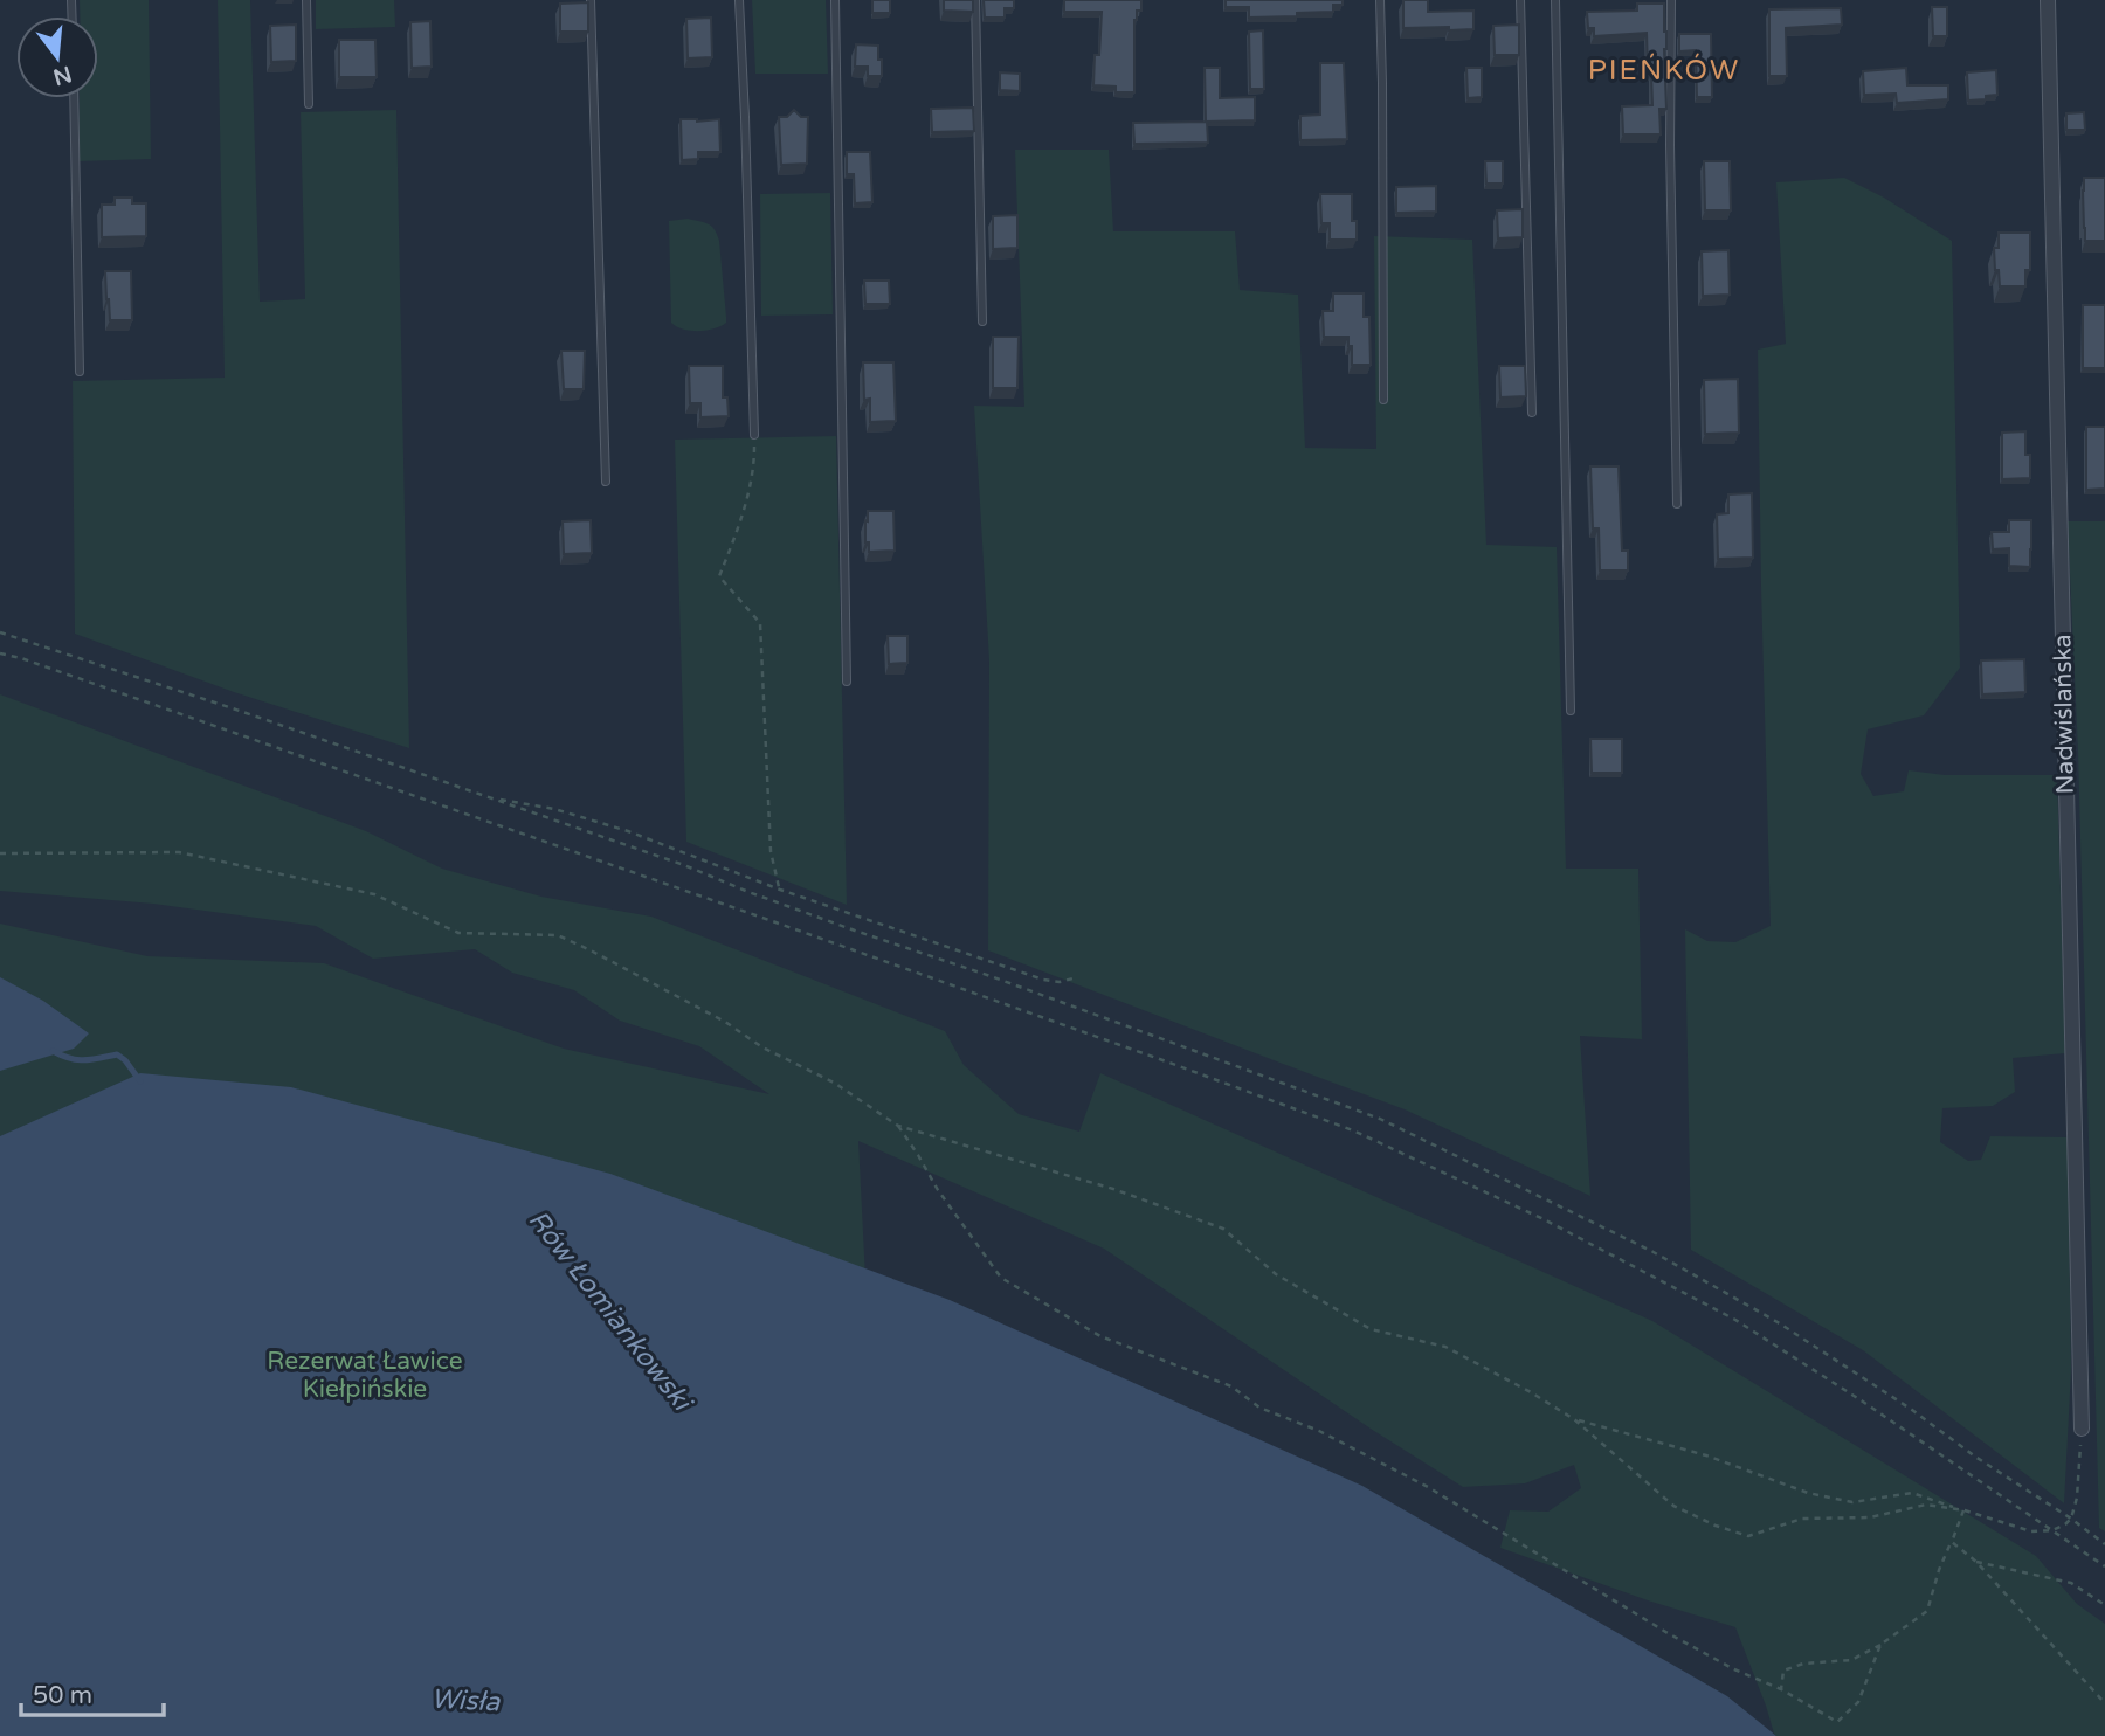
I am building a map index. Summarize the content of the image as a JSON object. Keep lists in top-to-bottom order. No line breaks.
{"streets":{"street":["Nadwiślańska"]},"districts":["PIEŃKÓW"],"water":["Rów Łomiankowski","Wisła"],"parks":["Rezerwat Ławice Kiełpińskie"],"scale_bar":"50 m","north":"bottom"}
